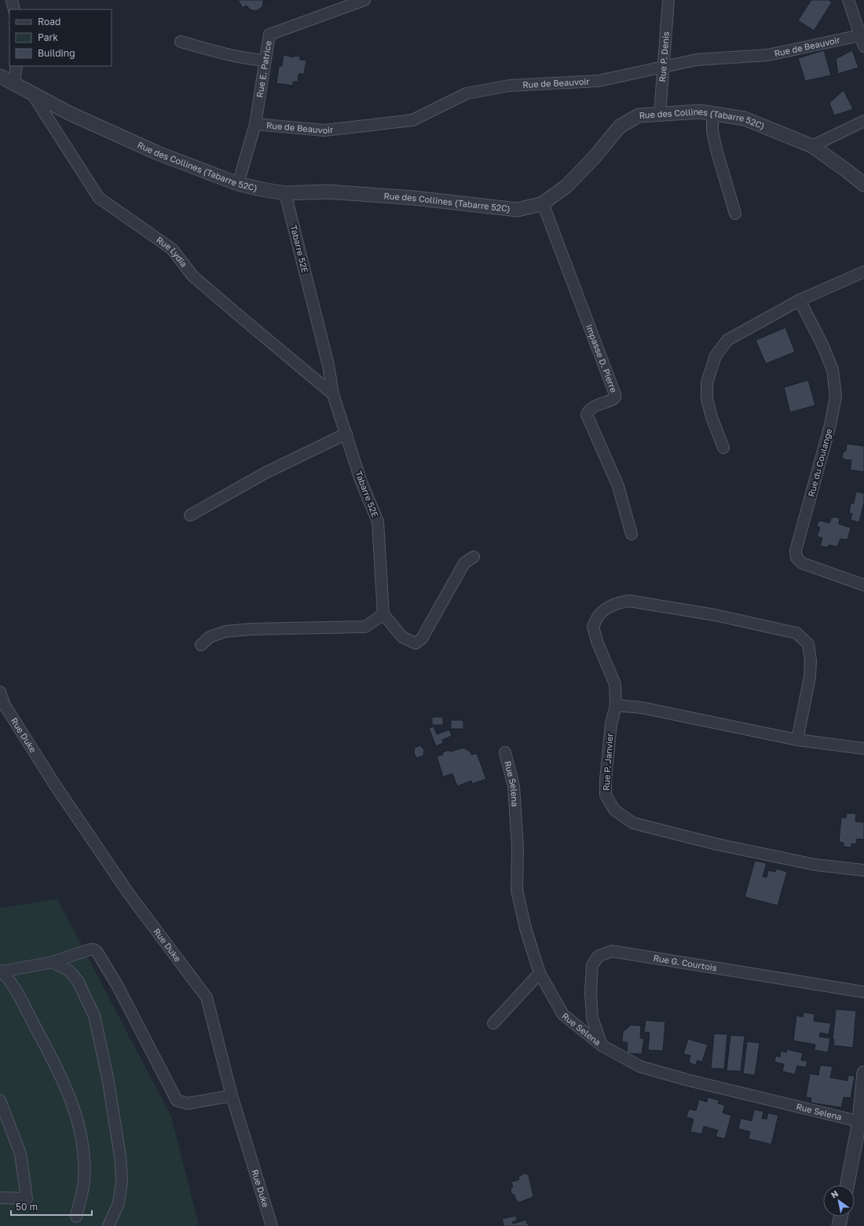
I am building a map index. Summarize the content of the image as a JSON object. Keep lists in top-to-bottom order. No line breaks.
{"streets":{"street":["Rue de Beauvoir","Rue P. Denis","Rue E. Patrice","Rue des Collines (Tabarre 52C)","Tabarre 52E","Rue Lydia","Impasse D. Pierre","Rue du Coulange","Rue Duke","Rue P. Janvier","Rue Selena","Rue G. Courtois"]},"crossings":[["Rue de Beauvoir","Rue P. Denis"],["Rue de Beauvoir","Rue E. Patrice"],["Rue P. Denis","Rue des Collines (Tabarre 52C)"],["Rue E. Patrice","Rue des Collines (Tabarre 52C)"],["Rue des Collines (Tabarre 52C)","Tabarre 52E"],["Rue des Collines (Tabarre 52C)","Rue Lydia"],["Rue des Collines (Tabarre 52C)","Impasse D. Pierre"],["Tabarre 52E","Rue Lydia"],["Rue Selena","Rue G. Courtois"]],"legend":["Road","Park","Building"],"scale_bar":"50 m","north":"top left"}
